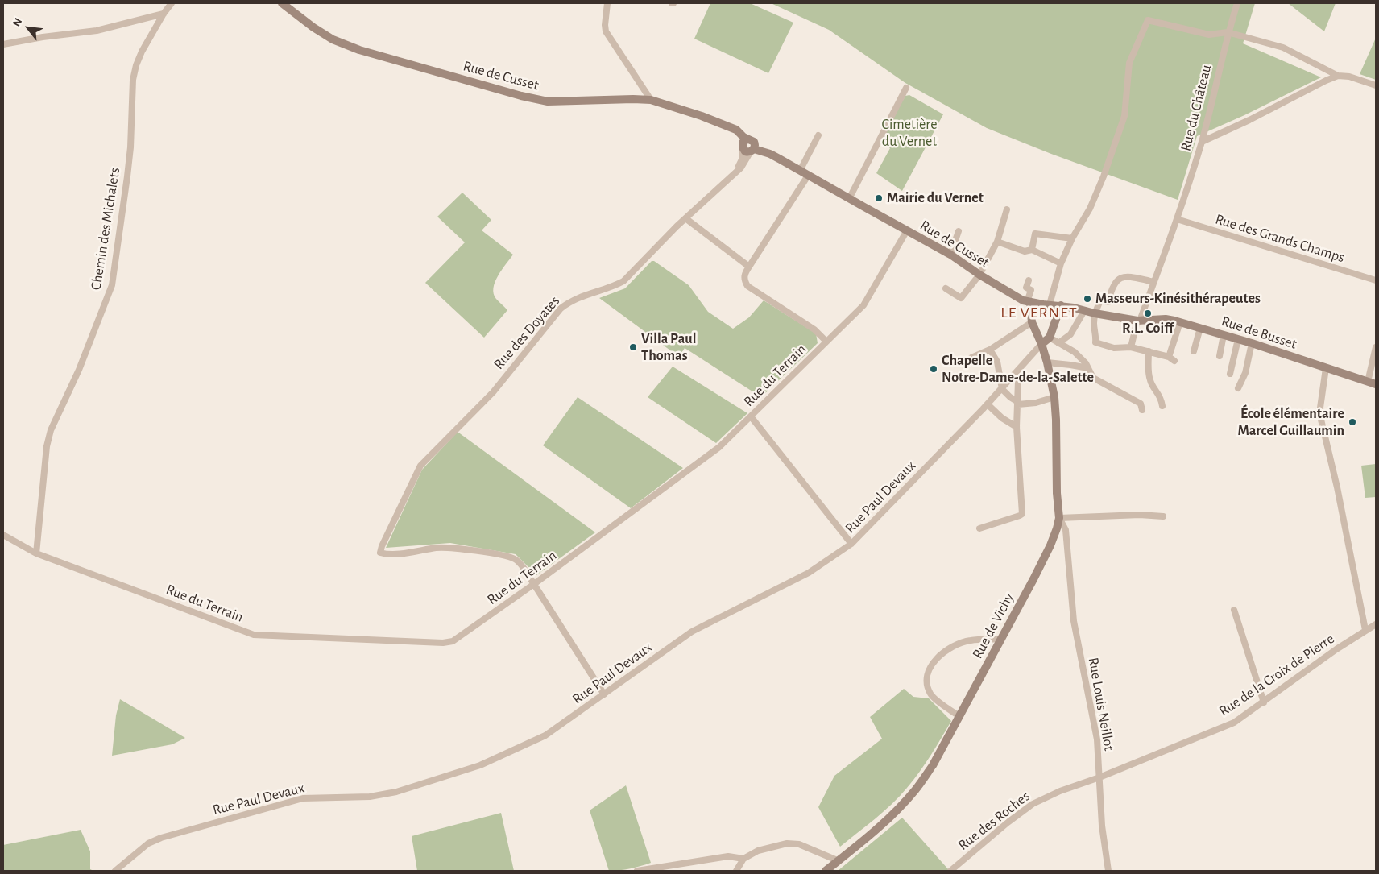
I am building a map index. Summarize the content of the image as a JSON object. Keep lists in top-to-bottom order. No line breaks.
{"streets":{"street":["Rue de Cusset","Rue du Château","Chemin des Michalets","Rue des Grands Champs","Rue des Doyates","Rue de Busset","Rue du Terrain","Rue Paul Devaux","Rue de Vichy","Rue de la Croix de Pierre","Rue Louis Neillot","Rue des Roches"]},"crossings":[["Rue de Cusset","Rue des Doyates"],["Rue de Cusset","Rue de Busset"],["Rue de Cusset","Rue du Terrain"],["Rue de Cusset","Rue de Vichy"],["Rue du Château","Rue des Grands Champs"],["Rue du Château","Rue de Busset"],["Chemin des Michalets","Rue du Terrain"],["Rue des Doyates","Rue du Terrain"],["Rue de Busset","Rue de Vichy"],["Rue Paul Devaux","Rue de Vichy"],["Rue de Vichy","Rue Louis Neillot"],["Rue de la Croix de Pierre","Rue Louis Neillot"],["Rue de la Croix de Pierre","Rue des Roches"],["Rue Louis Neillot","Rue des Roches"]],"districts":["LE VERNET"],"parks":["Cimetière du Vernet"],"places":["Mairie du Vernet","Masseurs-Kinésithérapeutes","R.L. Coiff","Villa Paul Thomas","Chapelle Notre-Dame-de-la-Salette","École élémentaire Marcel Guillaumin"],"north":"top left"}
